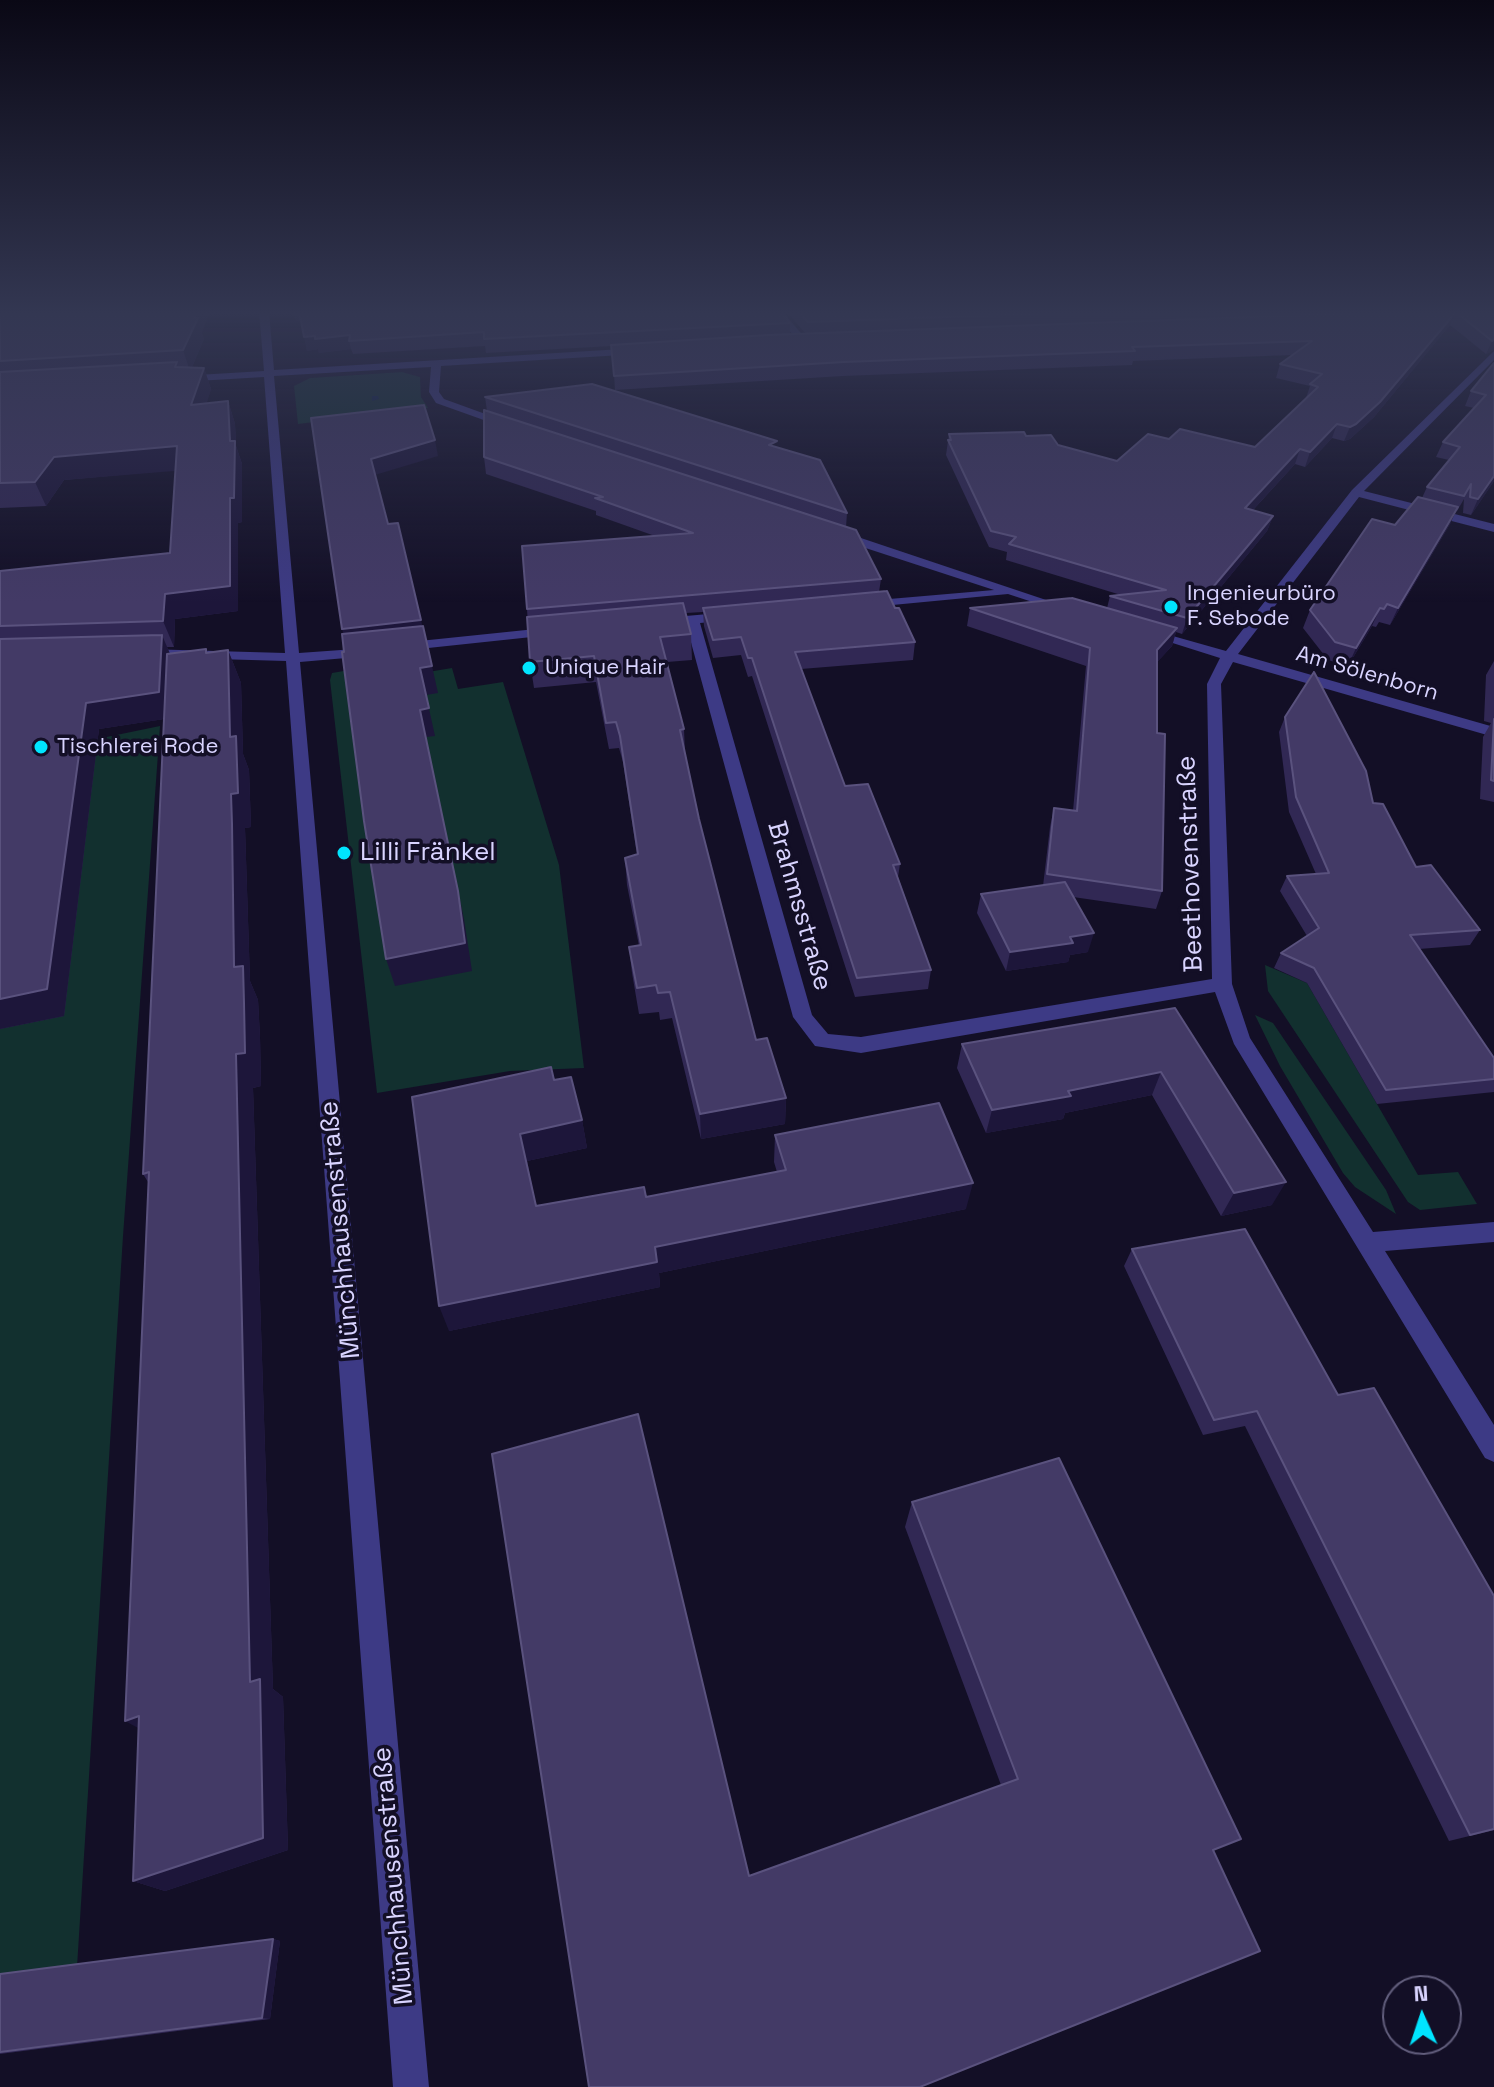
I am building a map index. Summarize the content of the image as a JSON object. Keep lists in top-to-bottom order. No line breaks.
{"streets":{"street":["Am Sölenborn","Beethovenstraße","Brahmsstraße","Münchhausenstraße"]},"crossings":[["Am Sölenborn","Beethovenstraße"],["Beethovenstraße","Brahmsstraße"]],"places":["Ingenieurbüro F. Sebode","Unique Hair","Tischlerei Rode","Lilli Fränkel"],"north":"top"}
